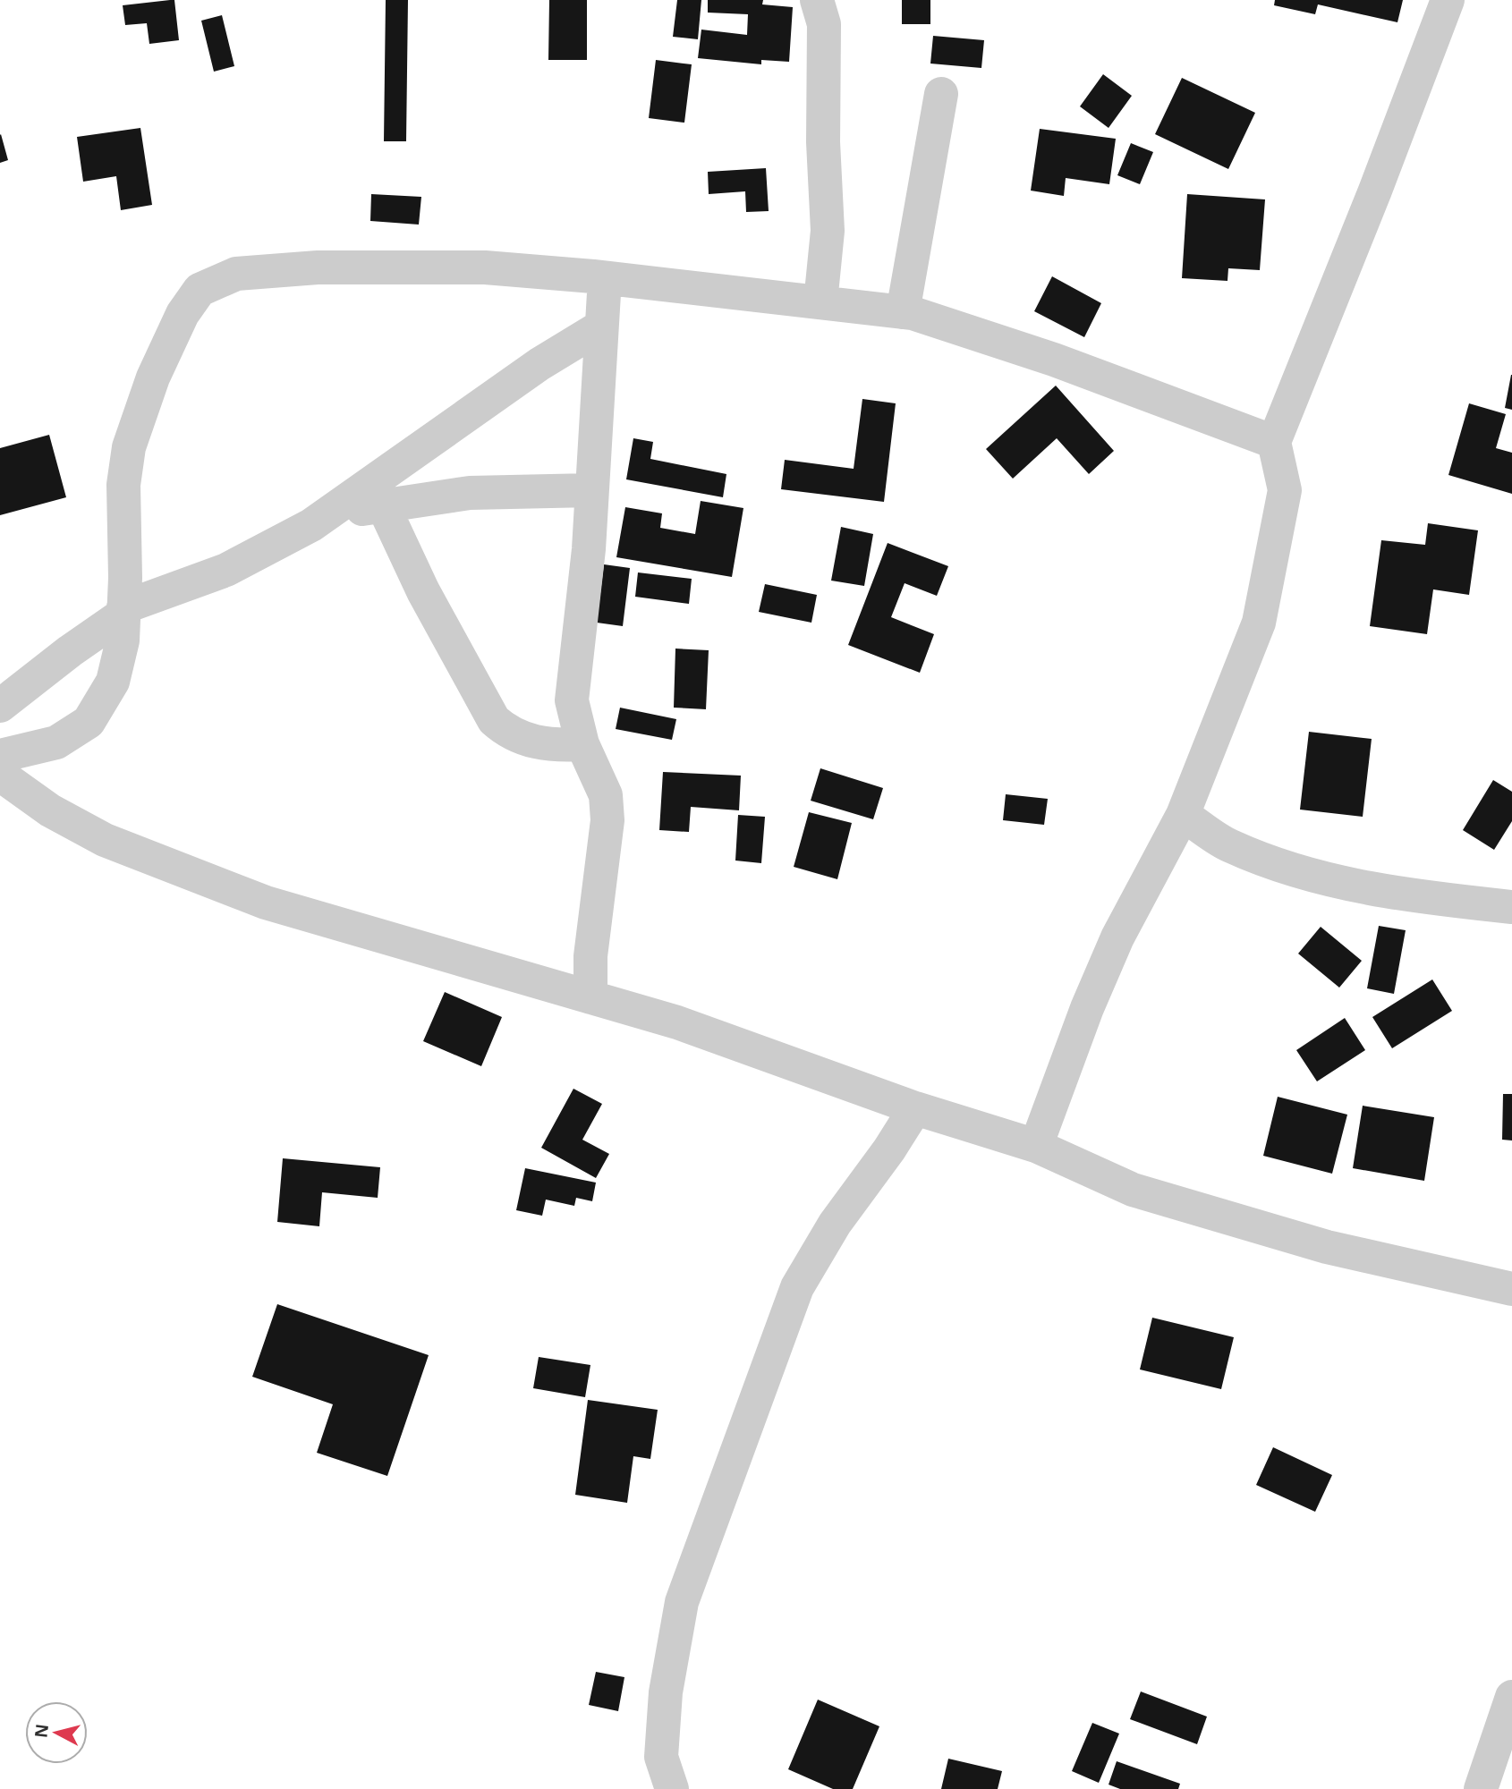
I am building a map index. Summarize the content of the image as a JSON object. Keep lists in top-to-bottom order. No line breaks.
{"north":"left"}
